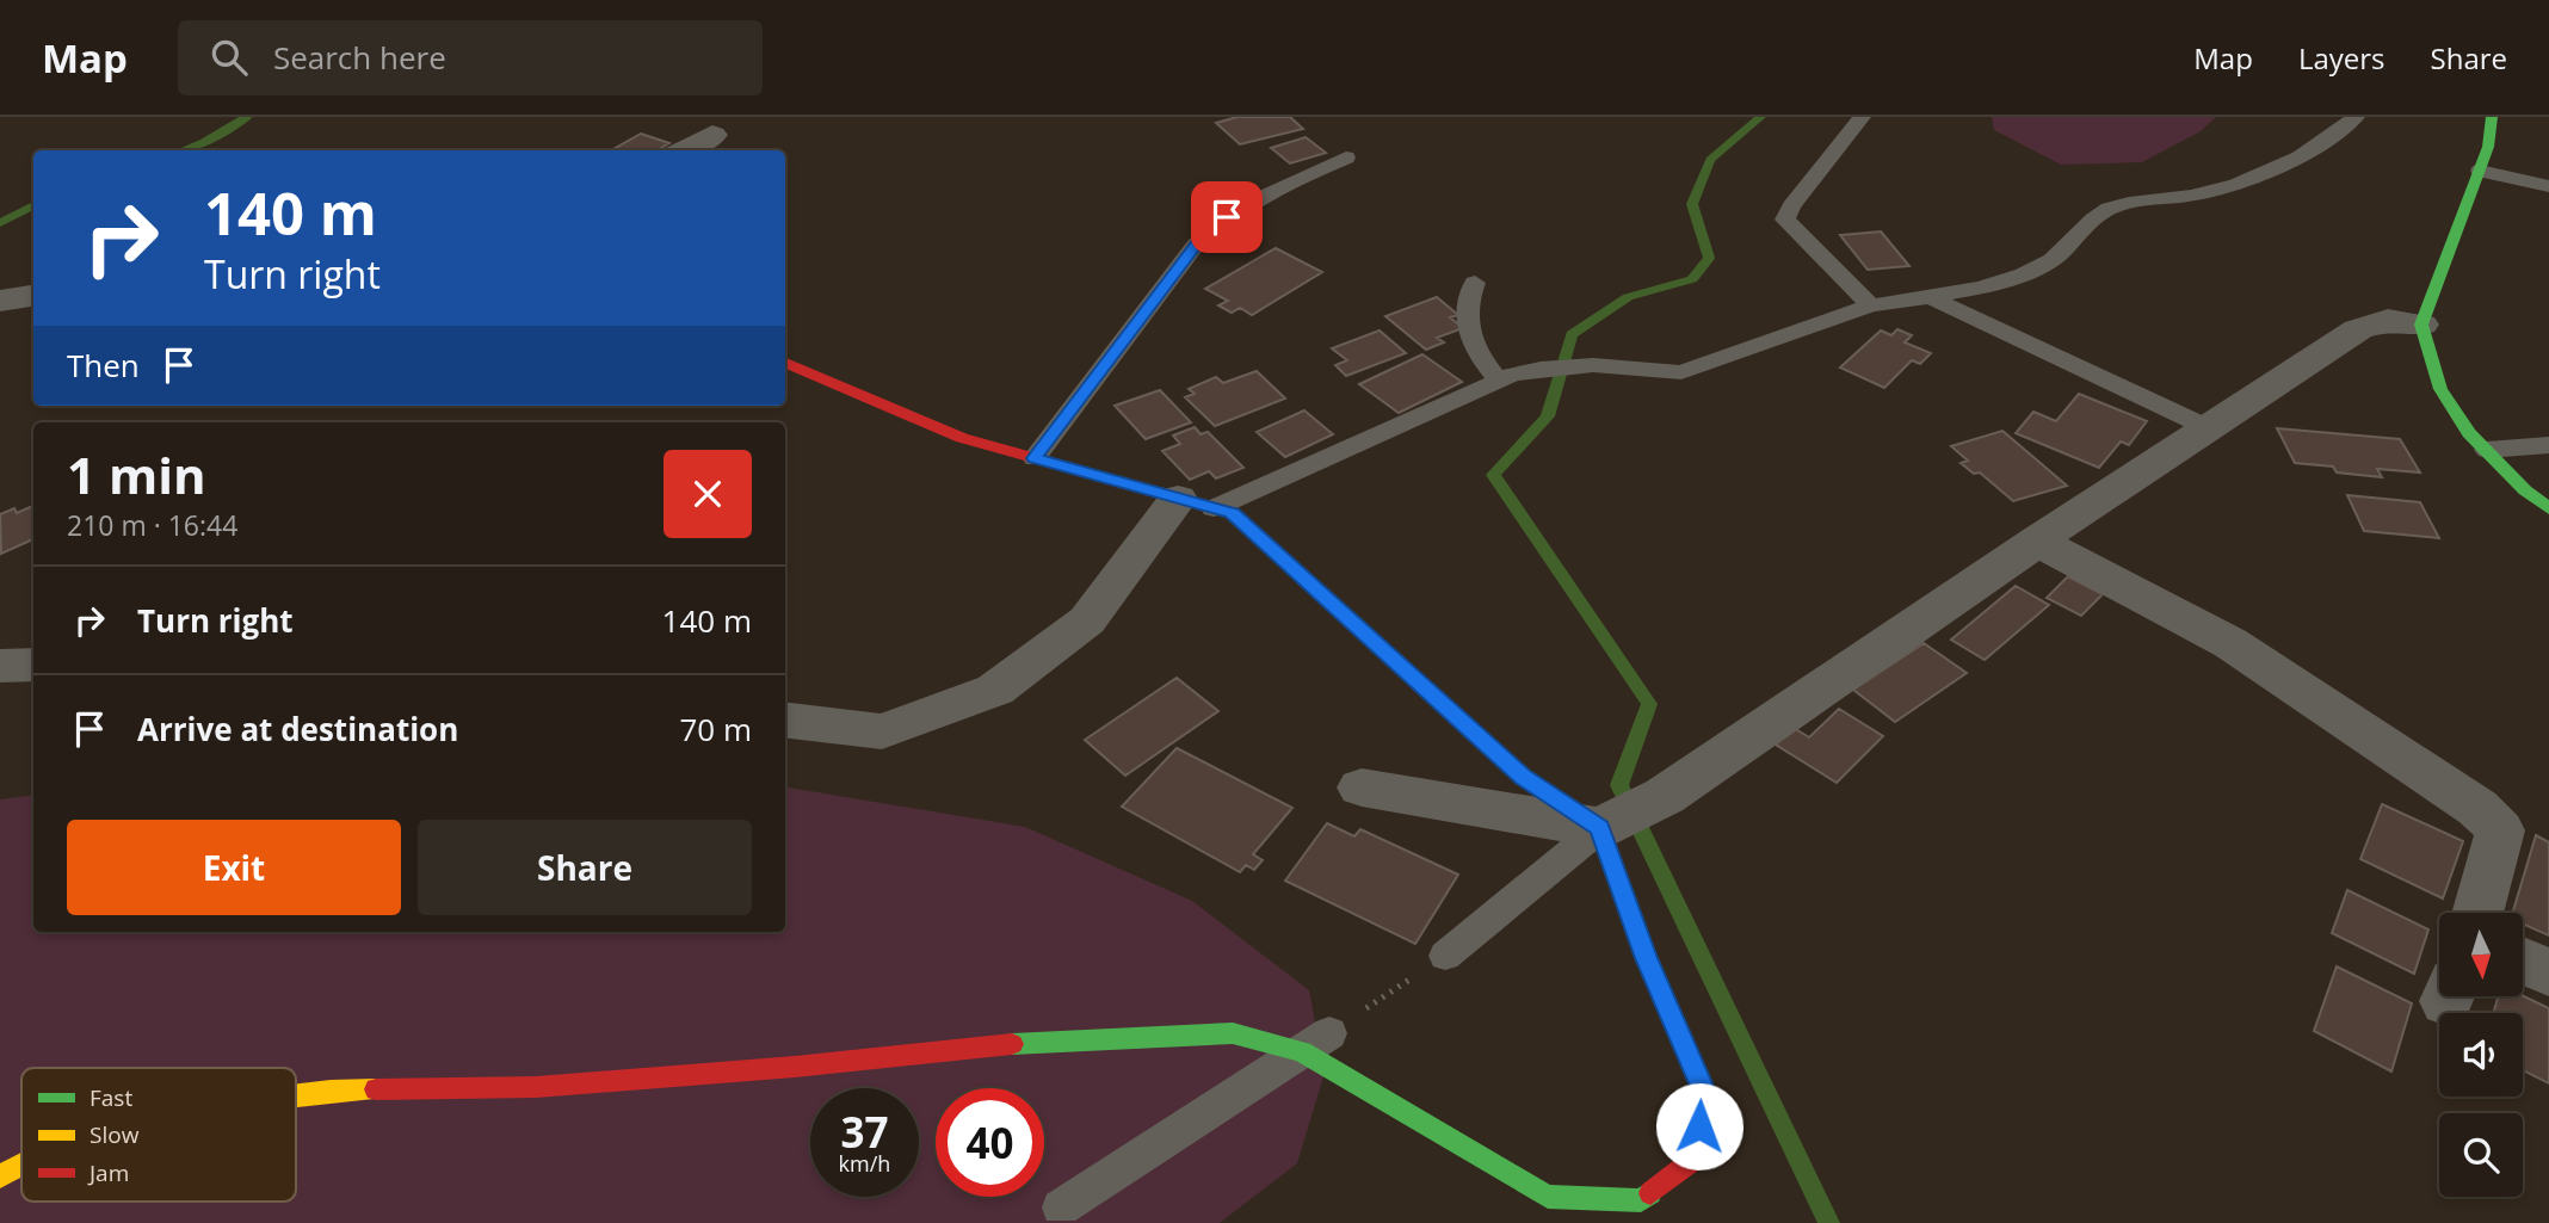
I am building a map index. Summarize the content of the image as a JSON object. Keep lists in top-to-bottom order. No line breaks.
{"legend":["Fast","Slow","Jam"],"north":"bottom","page":{"header":"Map","search":"Search here","nav":["Map","Layers","Share"],"turn":["140 m","Turn right"],"then":"Then","heading":["1 min","210 m · 16:44"],"list":[{"name":"Turn right","value":"140 m"},{"name":"Arrive at destination","value":"70 m"}],"buttons":["Exit","Share"],"speed":"37 km/h","limit":"40"}}
